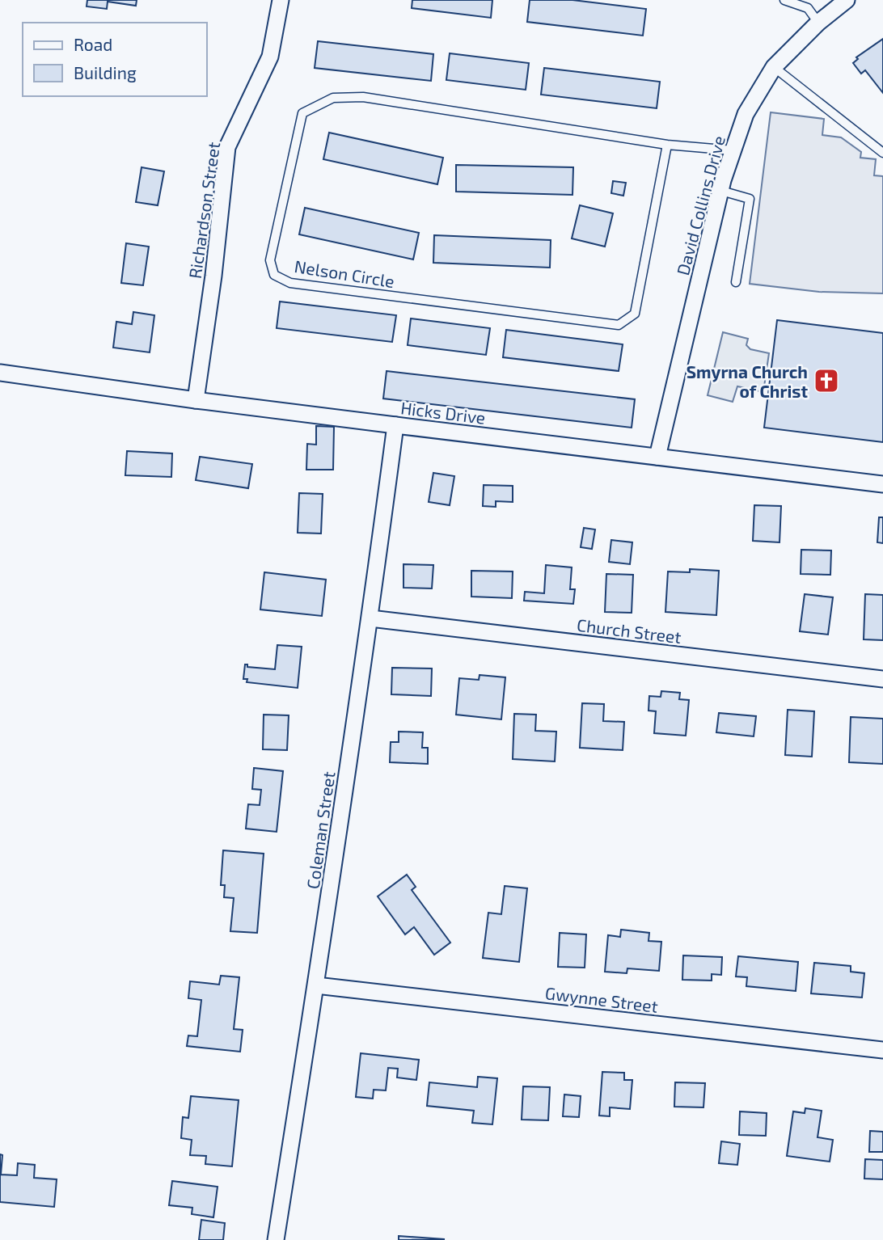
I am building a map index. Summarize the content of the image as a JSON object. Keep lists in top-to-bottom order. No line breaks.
{"streets":{"street":["David Collins Drive","Richardson Street","Hicks Drive","Church Street","Coleman Street","Gwynne Street"],"lane":["Nelson Circle"]},"crossings":[["David Collins Drive","Nelson Circle"],["David Collins Drive","Hicks Drive"],["Richardson Street","Hicks Drive"],["Hicks Drive","Coleman Street"],["Church Street","Coleman Street"],["Coleman Street","Gwynne Street"]],"places":{"church":["Smyrna Church of Christ"]},"legend":["Road","Building"]}
